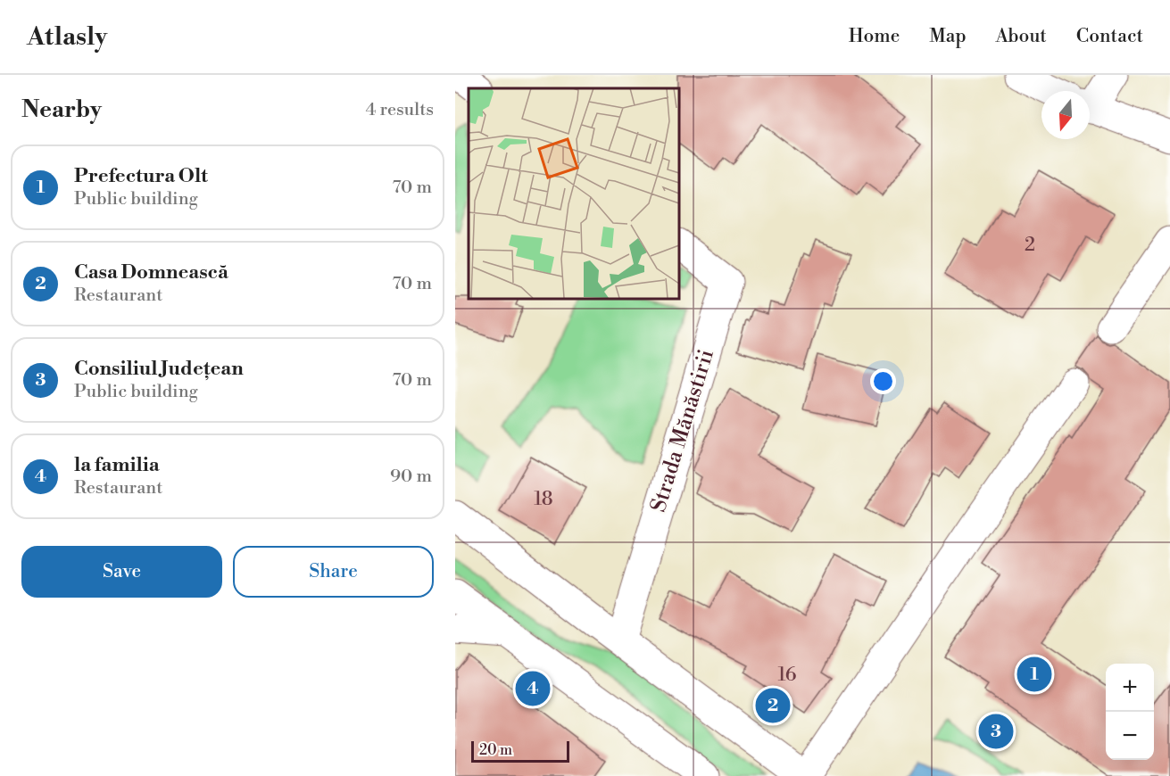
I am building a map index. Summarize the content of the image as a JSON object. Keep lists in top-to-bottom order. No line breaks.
{"streets":{"street":["Strada Mănăstirii"]},"house_numbers":["2","18","16"],"scale_bar":"20 m","north":"bottom","page":{"header":"Atlasly","nav":["Home","Map","About","Contact"],"heading":["Nearby","4 results"],"list":[{"mark":"1","name":"Prefectura Olt","note":"Public building","value":"70 m"},{"mark":"2","name":"Casa Domnească","note":"Restaurant","value":"70 m"},{"mark":"3","name":"Consiliul Județean","note":"Public building","value":"70 m"},{"mark":"4","name":"la familia","note":"Restaurant","value":"90 m"}],"buttons":["Save","Share"],"pins":["1","4","2","3"],"map_buttons":["+","−"],"scale":"20 m"}}
